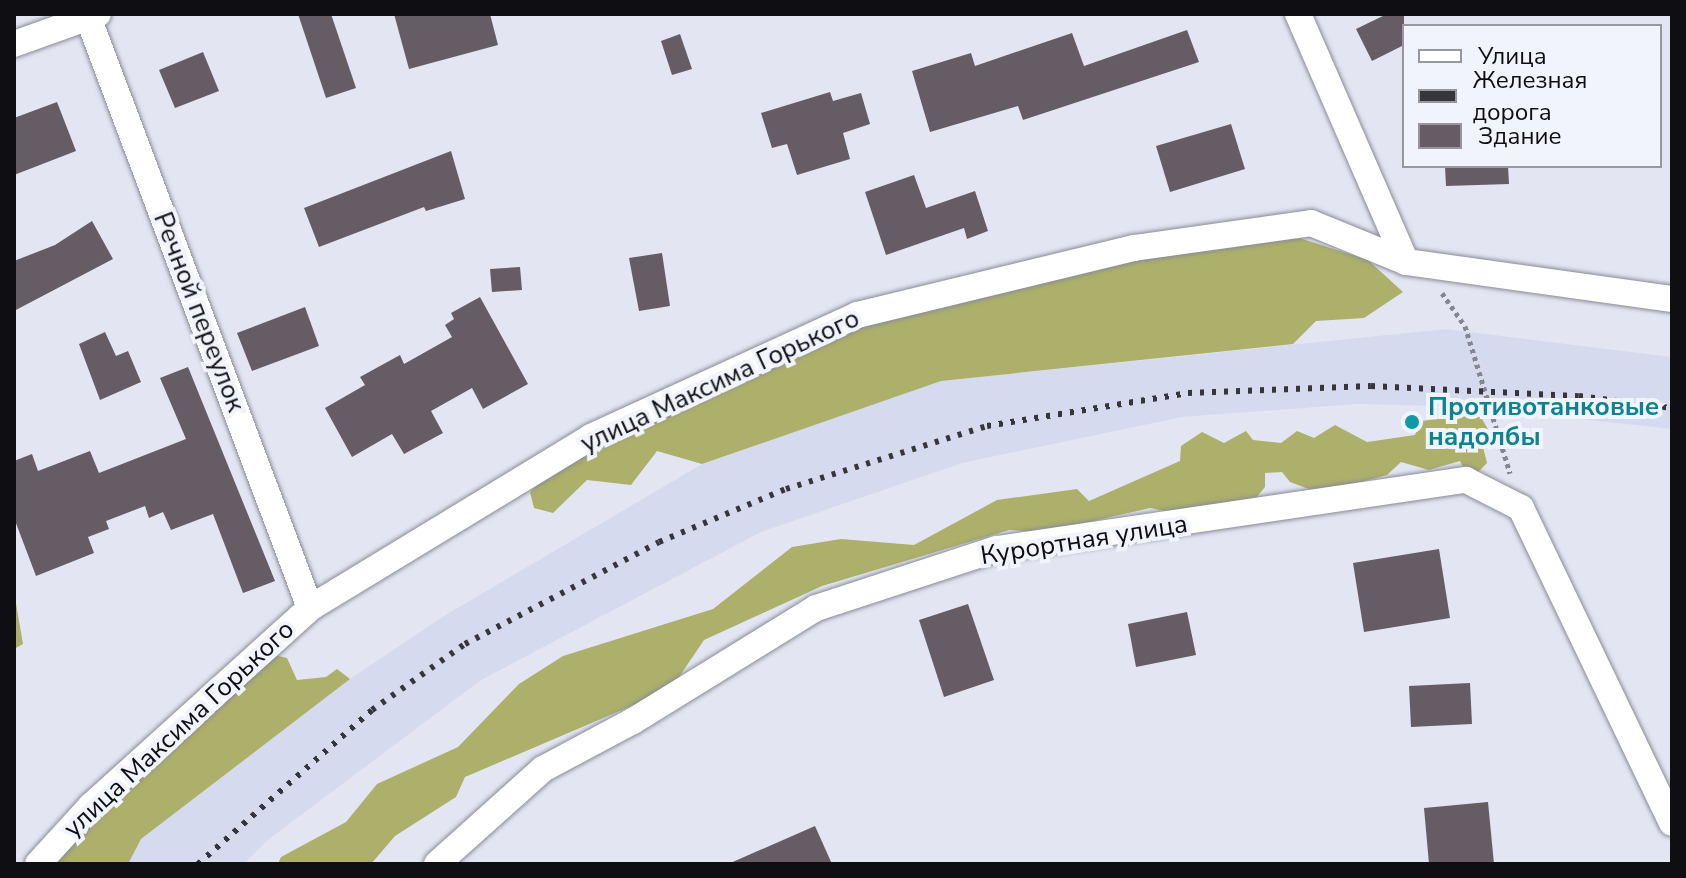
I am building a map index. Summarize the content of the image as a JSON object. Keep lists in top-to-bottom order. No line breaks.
{"streets":{"street":["Речной переулок","улица Максима Горького","Курортная улица"]},"crossings":[["Речной переулок","улица Максима Горького"]],"places":["Противотанковые надолбы"],"legend":["Улица","Железная дорога","Здание"]}
